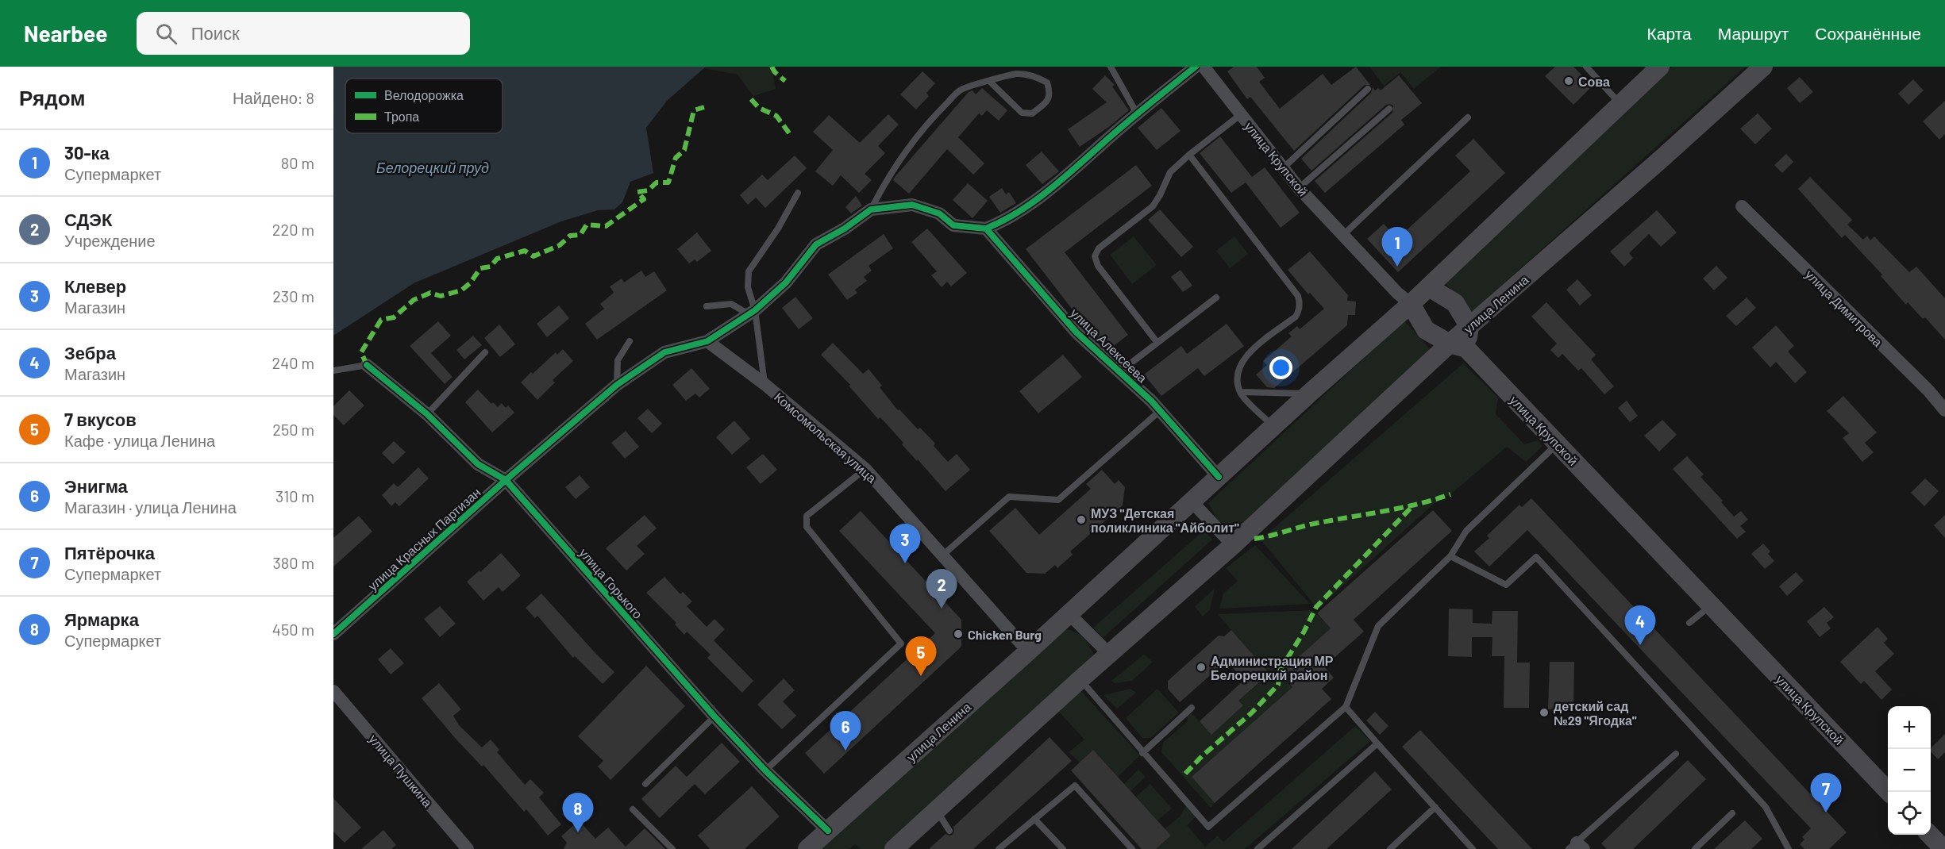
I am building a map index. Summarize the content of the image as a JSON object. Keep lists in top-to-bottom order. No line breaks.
{"streets":{"main road":["улица Крупской","улица Ленина"],"street":["улица Димитрова","улица Алексеева","Комсомольская улица","улица Красных Партизан","улица Горького","улица Пушкина"]},"crossings":[["улица Крупской","улица Ленина"],["улица Ленина","улица Алексеева"],["улица Ленина","Комсомольская улица"],["улица Ленина","улица Горького"],["Комсомольская улица","улица Красных Партизан"],["улица Красных Партизан","улица Горького"]],"water":["Белорецкий пруд"],"places":["Сова","МУЗ \"Детская поликлиника \"Айболит\"","Chicken Burg","Администрация МР Белорецкий район","детский сад №29 \"Ягодка\""],"legend":["Велодорожка","Тропа"],"page":{"header":"Nearbee","search":"Поиск","nav":["Карта","Маршрут","Сохранённые"],"heading":["Рядом","Найдено: 8"],"list":[{"mark":"1","name":"30-ка","note":"Супермаркет","value":"80 m"},{"mark":"2","name":"СДЭК","note":"Учреждение","value":"220 m"},{"mark":"3","name":"Клевер","note":"Магазин","value":"230 m"},{"mark":"4","name":"Зебра","note":"Магазин","value":"240 m"},{"mark":"5","name":"7 вкусов","note":"Кафе · улица Ленина","value":"250 m"},{"mark":"6","name":"Энигма","note":"Магазин · улица Ленина","value":"310 m"},{"mark":"7","name":"Пятёрочка","note":"Супермаркет","value":"380 m"},{"mark":"8","name":"Ярмарка","note":"Супермаркет","value":"450 m"}],"pins":["1","3","2","4","5","6","7","8"],"map_buttons":["+","−"]}}
